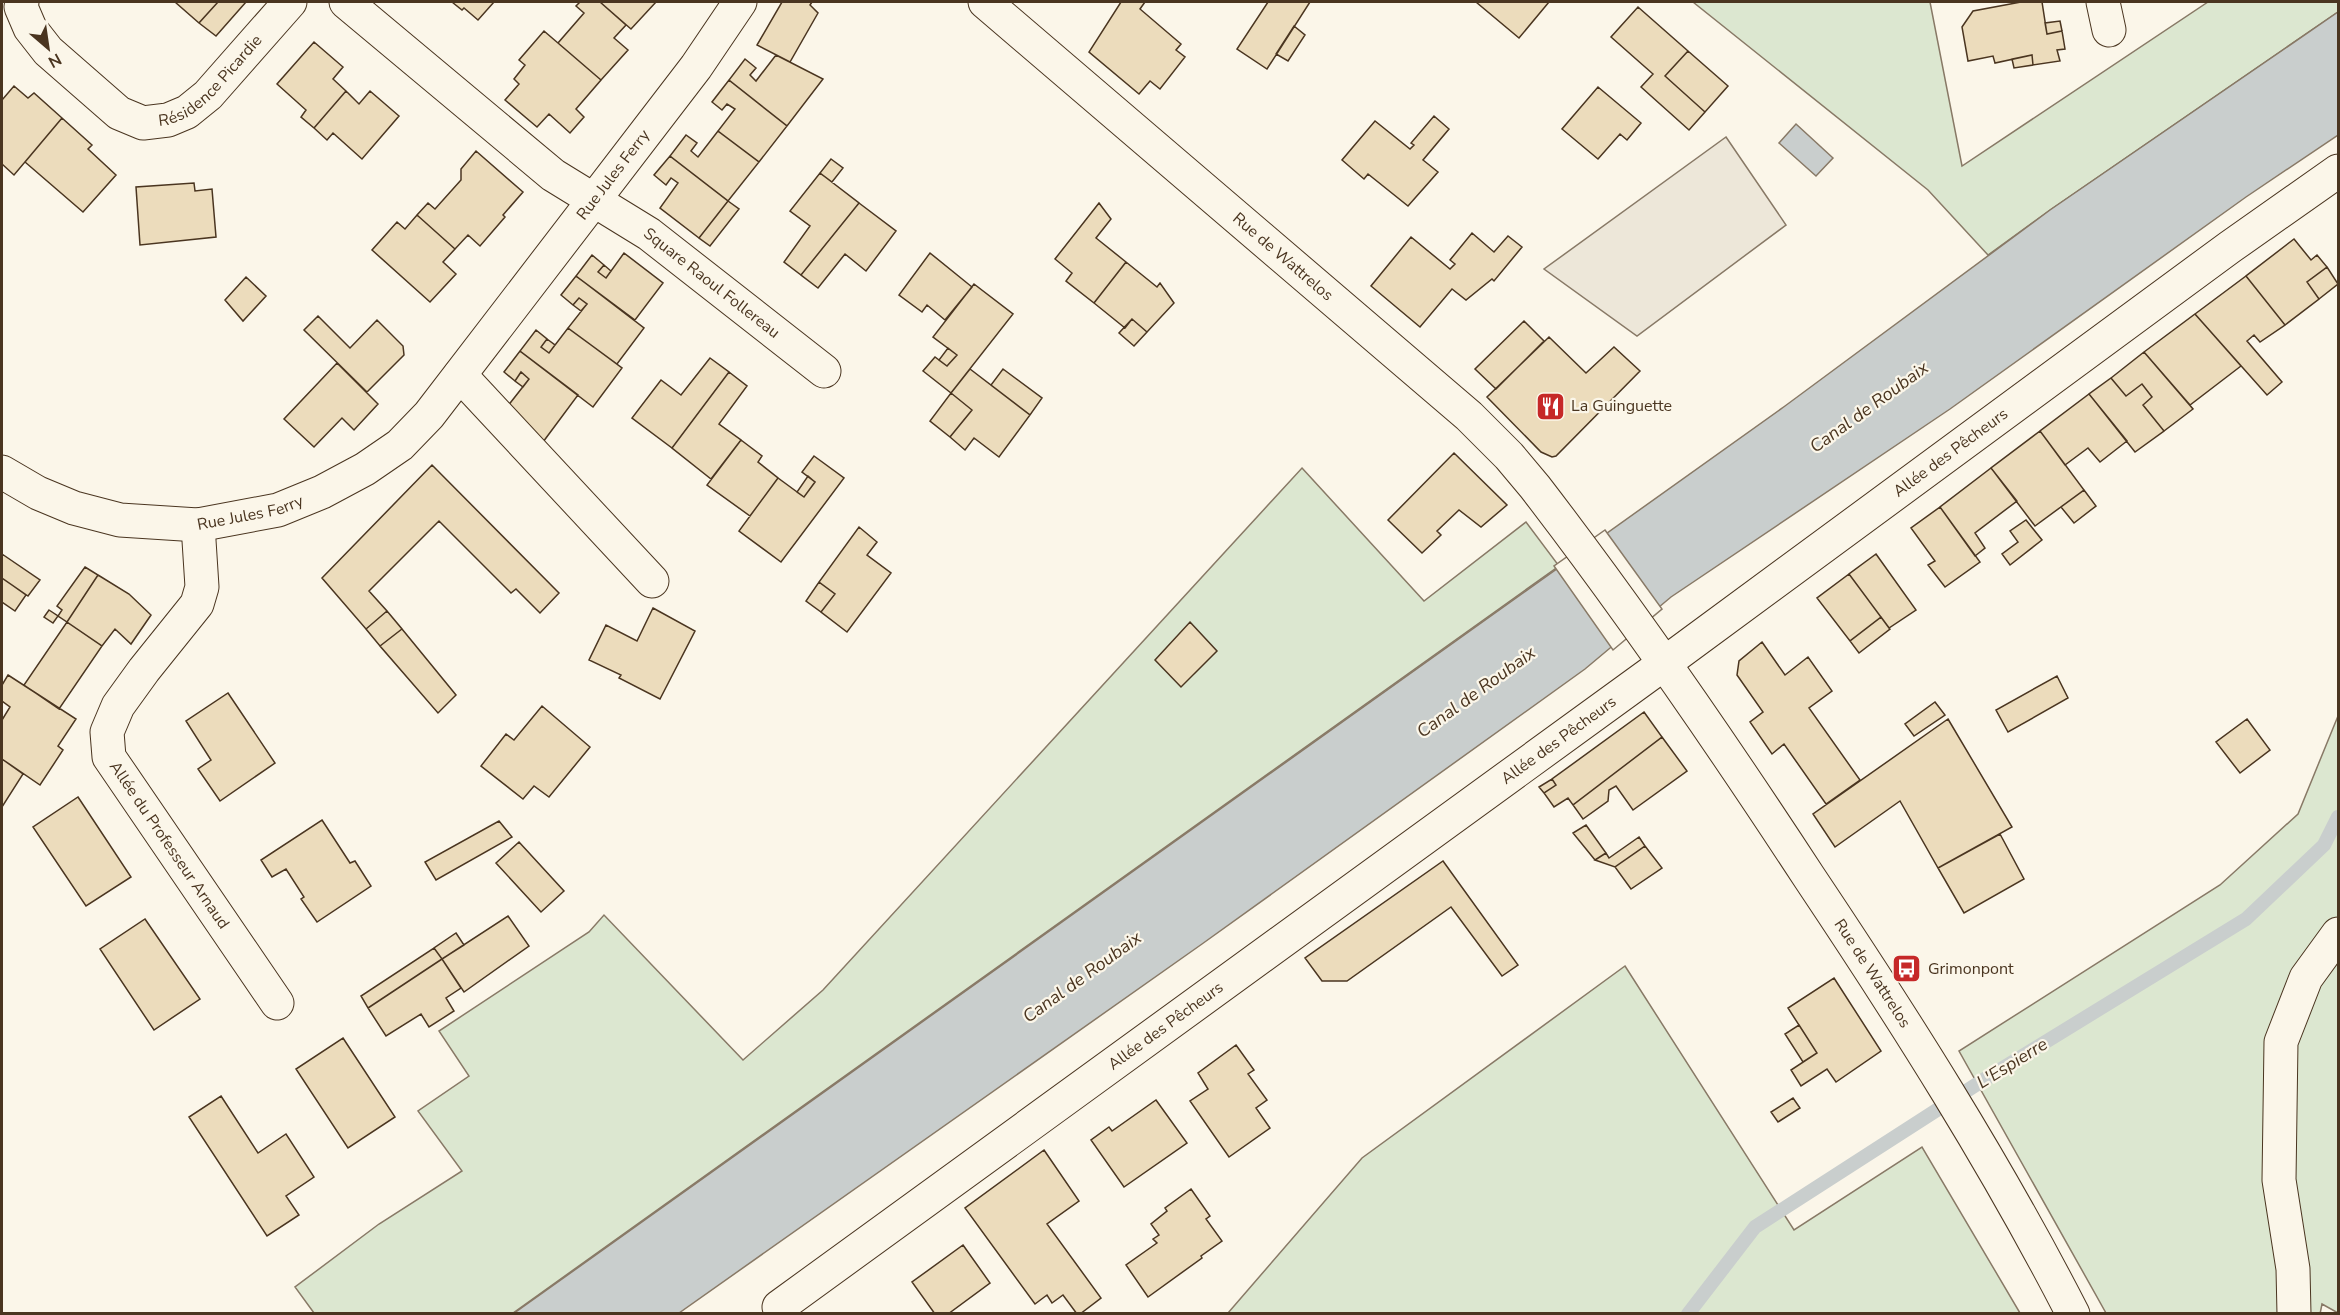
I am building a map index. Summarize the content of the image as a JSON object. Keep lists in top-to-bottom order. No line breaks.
{"streets":{"street":["Résidence Picardie","Rue Jules Ferry","Rue de Wattrelos","Square Raoul Follereau","Allée des Pêcheurs","Allée du Professeur Arnaud"]},"crossings":[["Rue Jules Ferry","Square Raoul Follereau"],["Rue Jules Ferry","Allée du Professeur Arnaud"],["Rue de Wattrelos","Allée des Pêcheurs"]],"water":["Canal de Roubaix","L'Espierre"],"places":{"restaurant":["La Guinguette"],"bus stop":["Grimonpont"]},"north":"bottom right"}
